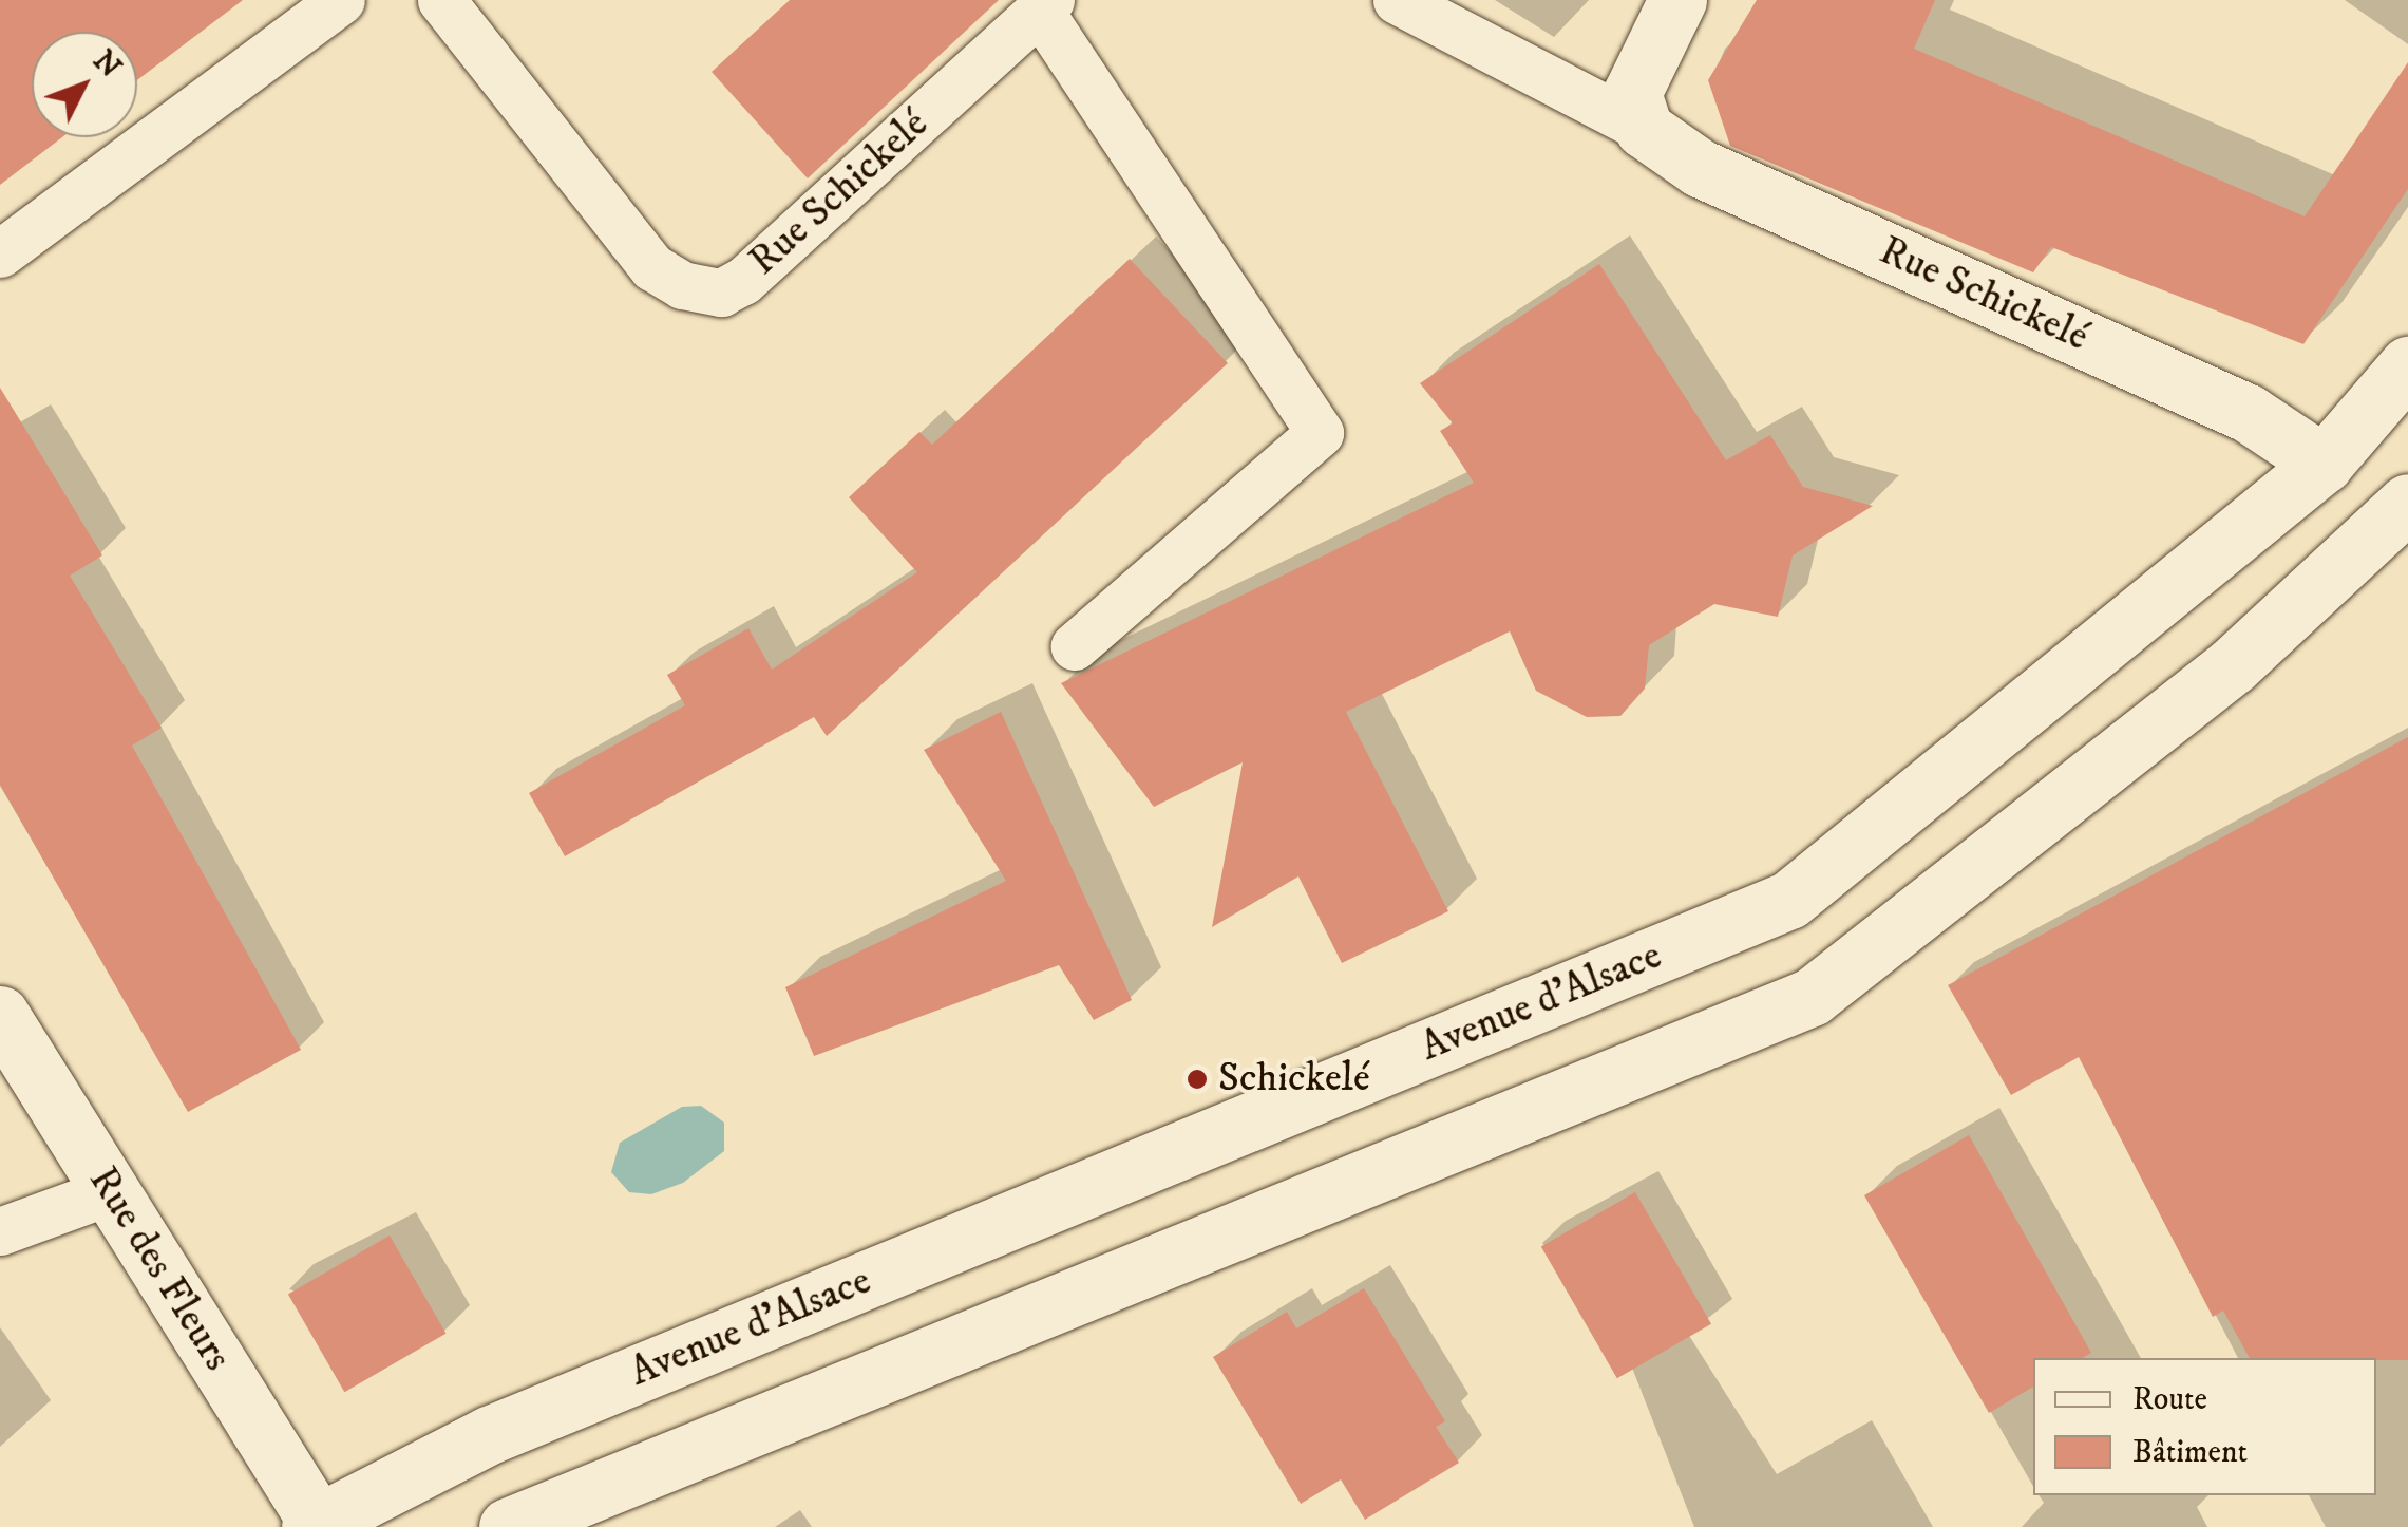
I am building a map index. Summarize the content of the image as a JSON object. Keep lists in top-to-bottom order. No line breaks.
{"streets":{"main road":["Rue Schickelé","Avenue d'Alsace","Rue des Fleurs"]},"crossings":[["Rue Schickelé","Avenue d'Alsace"],["Avenue d'Alsace","Rue des Fleurs"]],"places":["Schickelé"],"legend":["Route","Bâtiment"],"north":"top right"}
